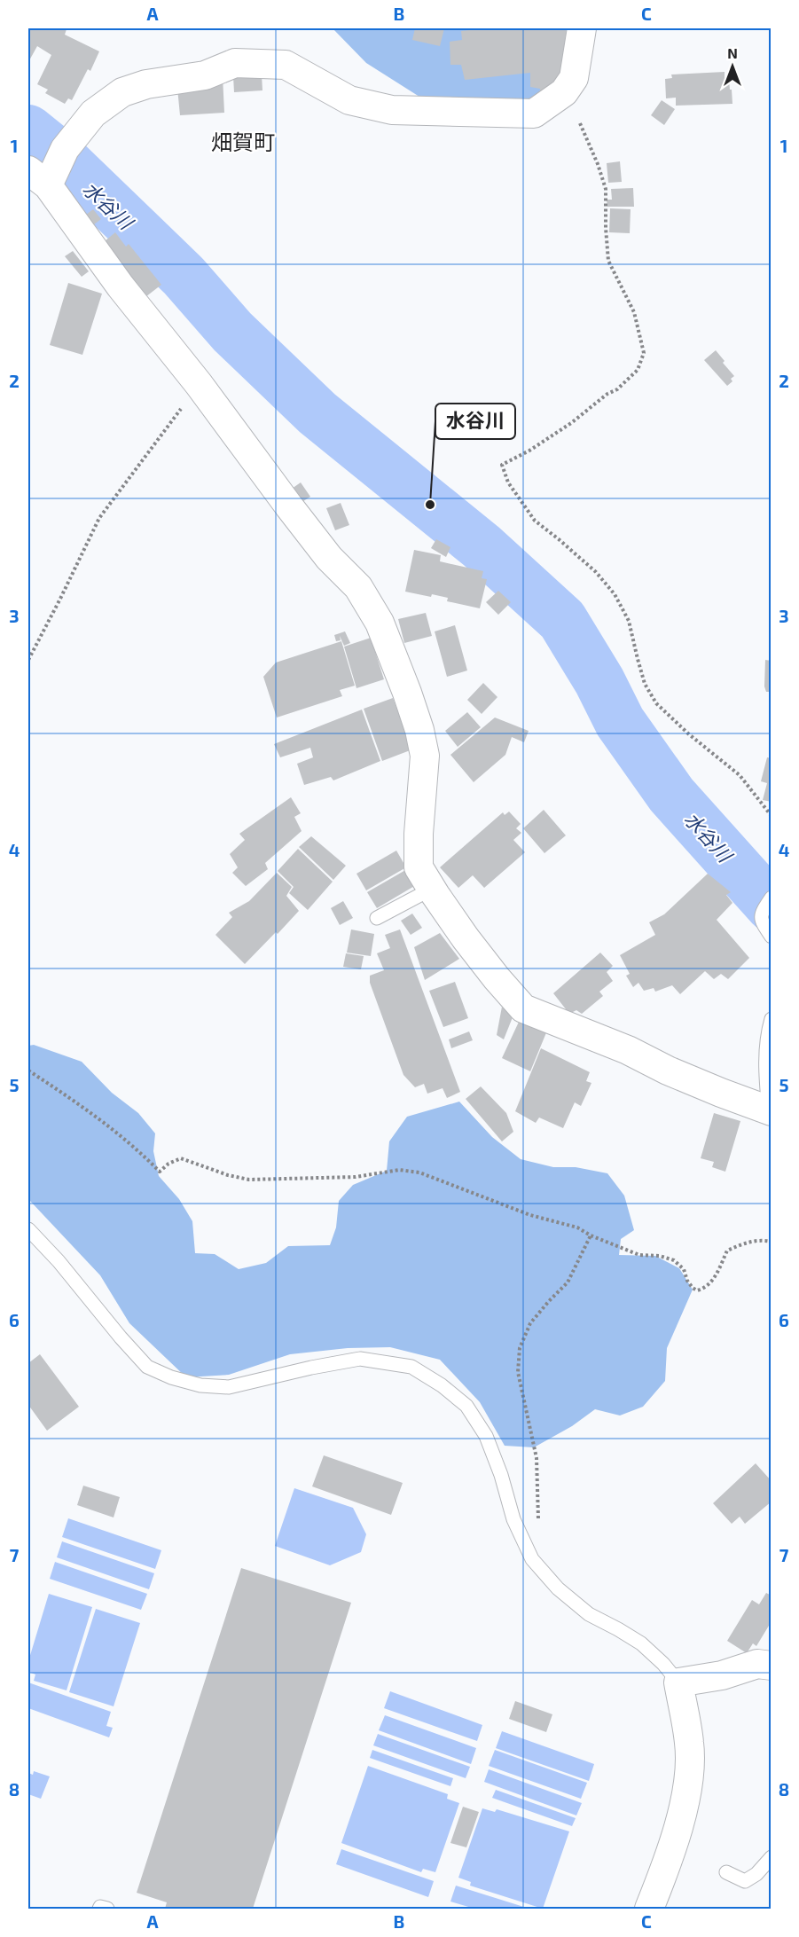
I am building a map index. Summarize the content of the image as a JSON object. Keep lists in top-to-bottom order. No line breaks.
{"districts":["畑賀町"],"water":["水谷川"],"places":["水谷川"],"north":"top","grid":{"columns":["A","B","C"],"rows":["1","2","3","4","5","6","7","8"]}}
